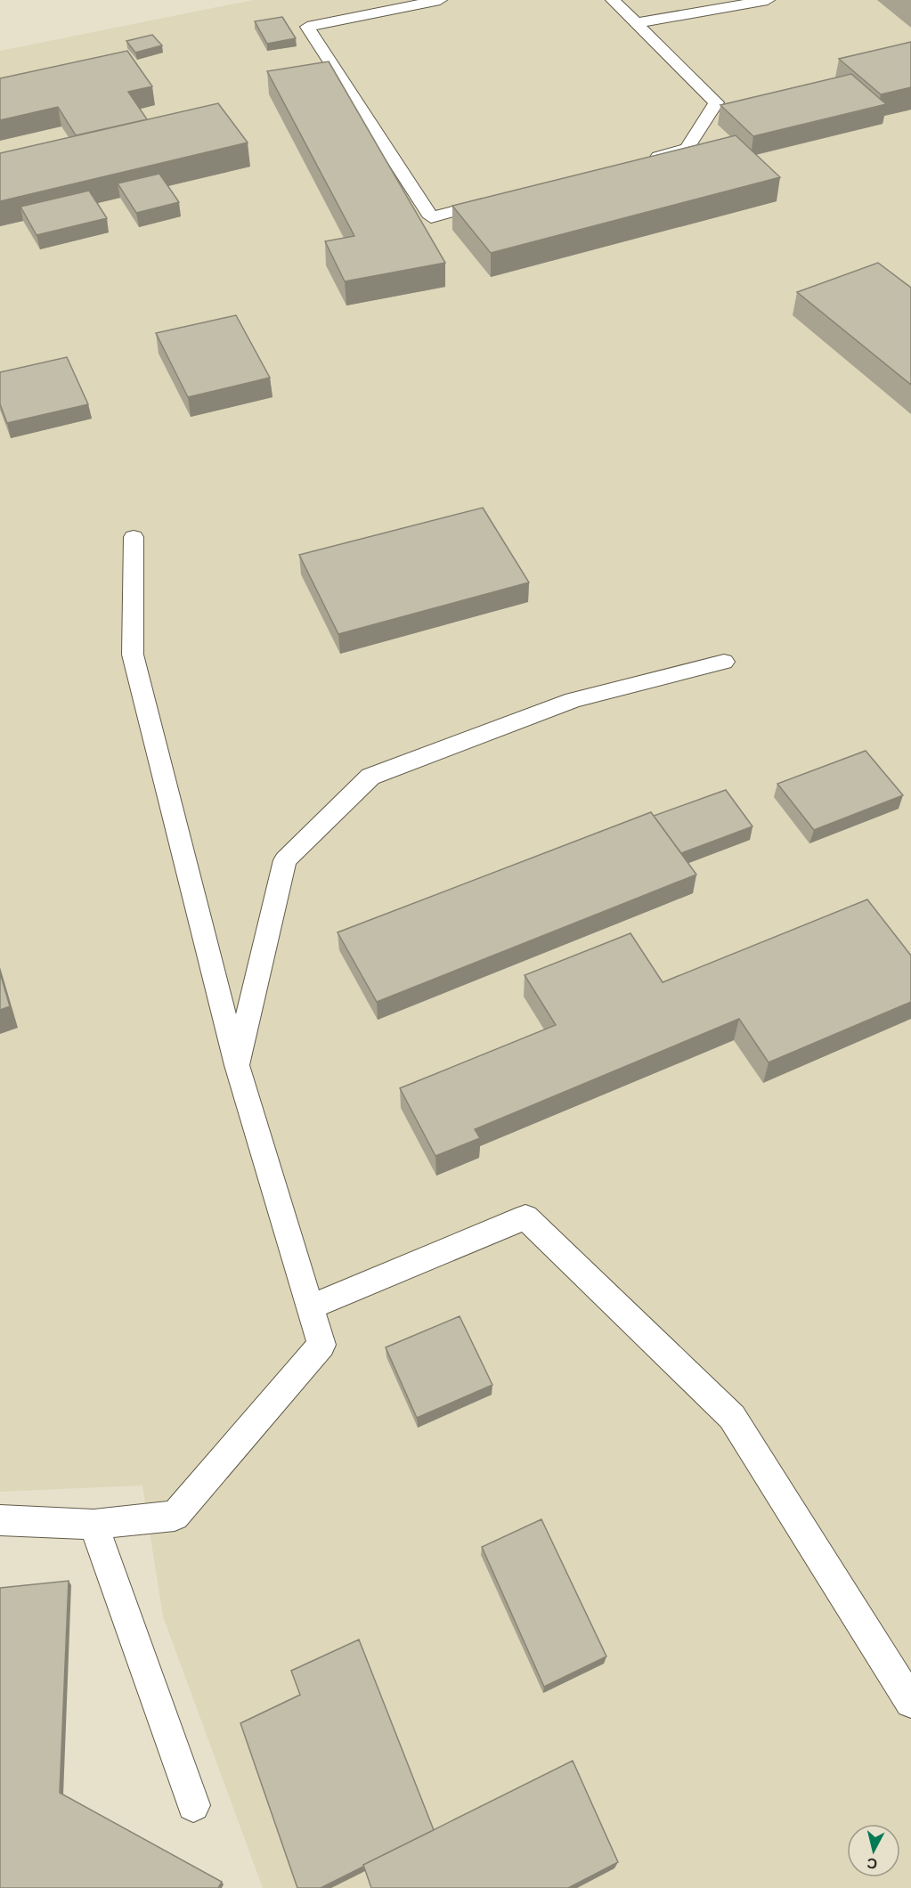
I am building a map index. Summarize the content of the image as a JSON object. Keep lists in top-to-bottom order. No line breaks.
{"north":"bottom"}
